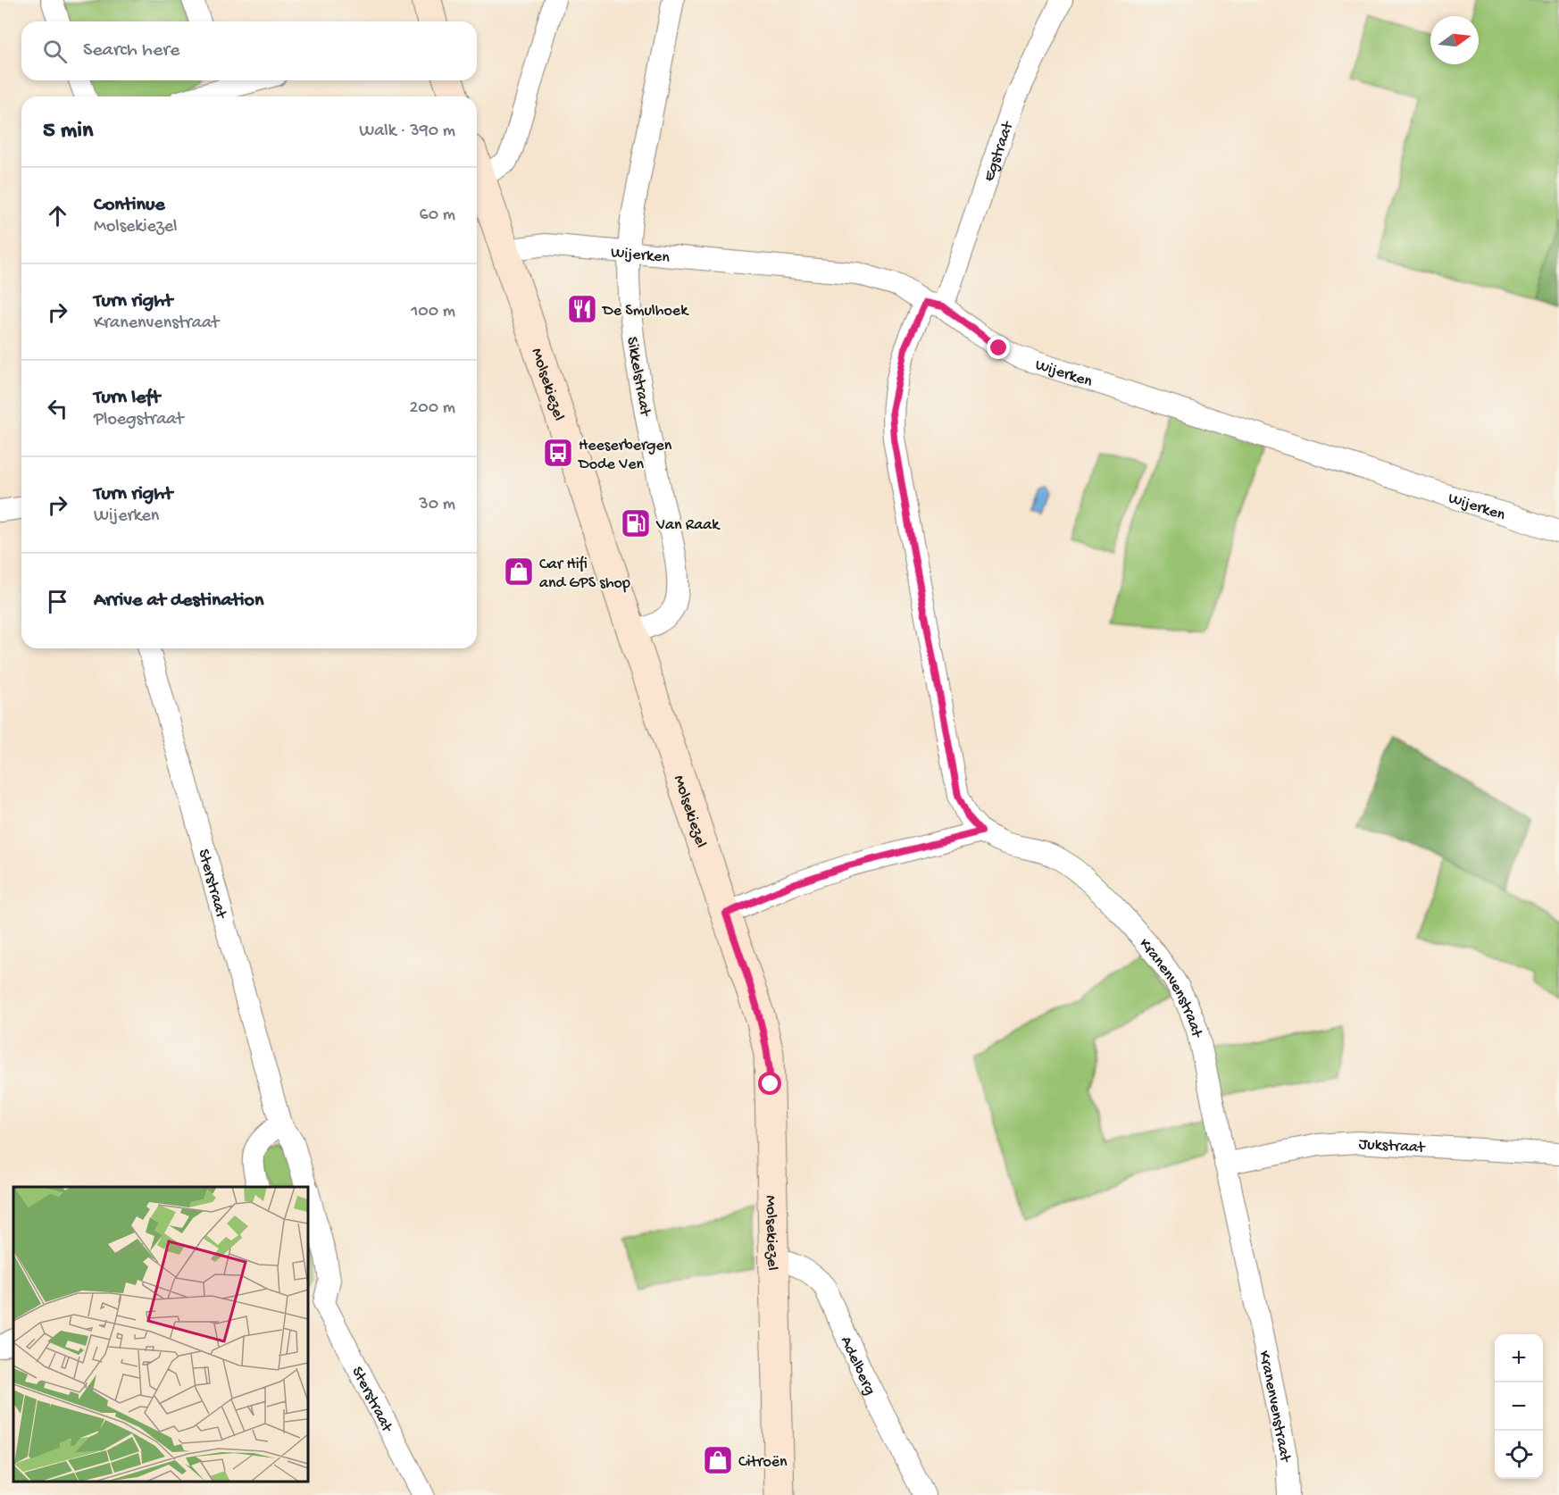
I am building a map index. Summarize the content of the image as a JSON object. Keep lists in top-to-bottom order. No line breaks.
{"streets":{"main road":["Molsekiezel"],"street":["Egstraat","Wijerken","Sikkelstraat","Sterstraat","Kranenvenstraat","Jukstraat","Adelberg"]},"crossings":[["Egstraat","Wijerken"],["Egstraat","Kranenvenstraat"],["Wijerken","Sikkelstraat"],["Wijerken","Molsekiezel"],["Sikkelstraat","Molsekiezel"],["Molsekiezel","Adelberg"],["Kranenvenstraat","Jukstraat"]],"places":{"restaurant":["De Smulhoek"],"bus stop":["Heeserbergen Dode Ven"],"fuel station":["Van Raak"],"shop":["Car Hifi and GPS shop","Citroën"]},"north":"right","page":{"search":"Search here","heading":["5 min","Walk · 390 m"],"list":[["Continue","Molsekiezel","60 m"],["Turn right","Kranenvenstraat","100 m"],["Turn left","Ploegstraat","200 m"],["Turn right","Wijerken","30 m"],"Arrive at destination"],"map_buttons":["+","−"]}}
